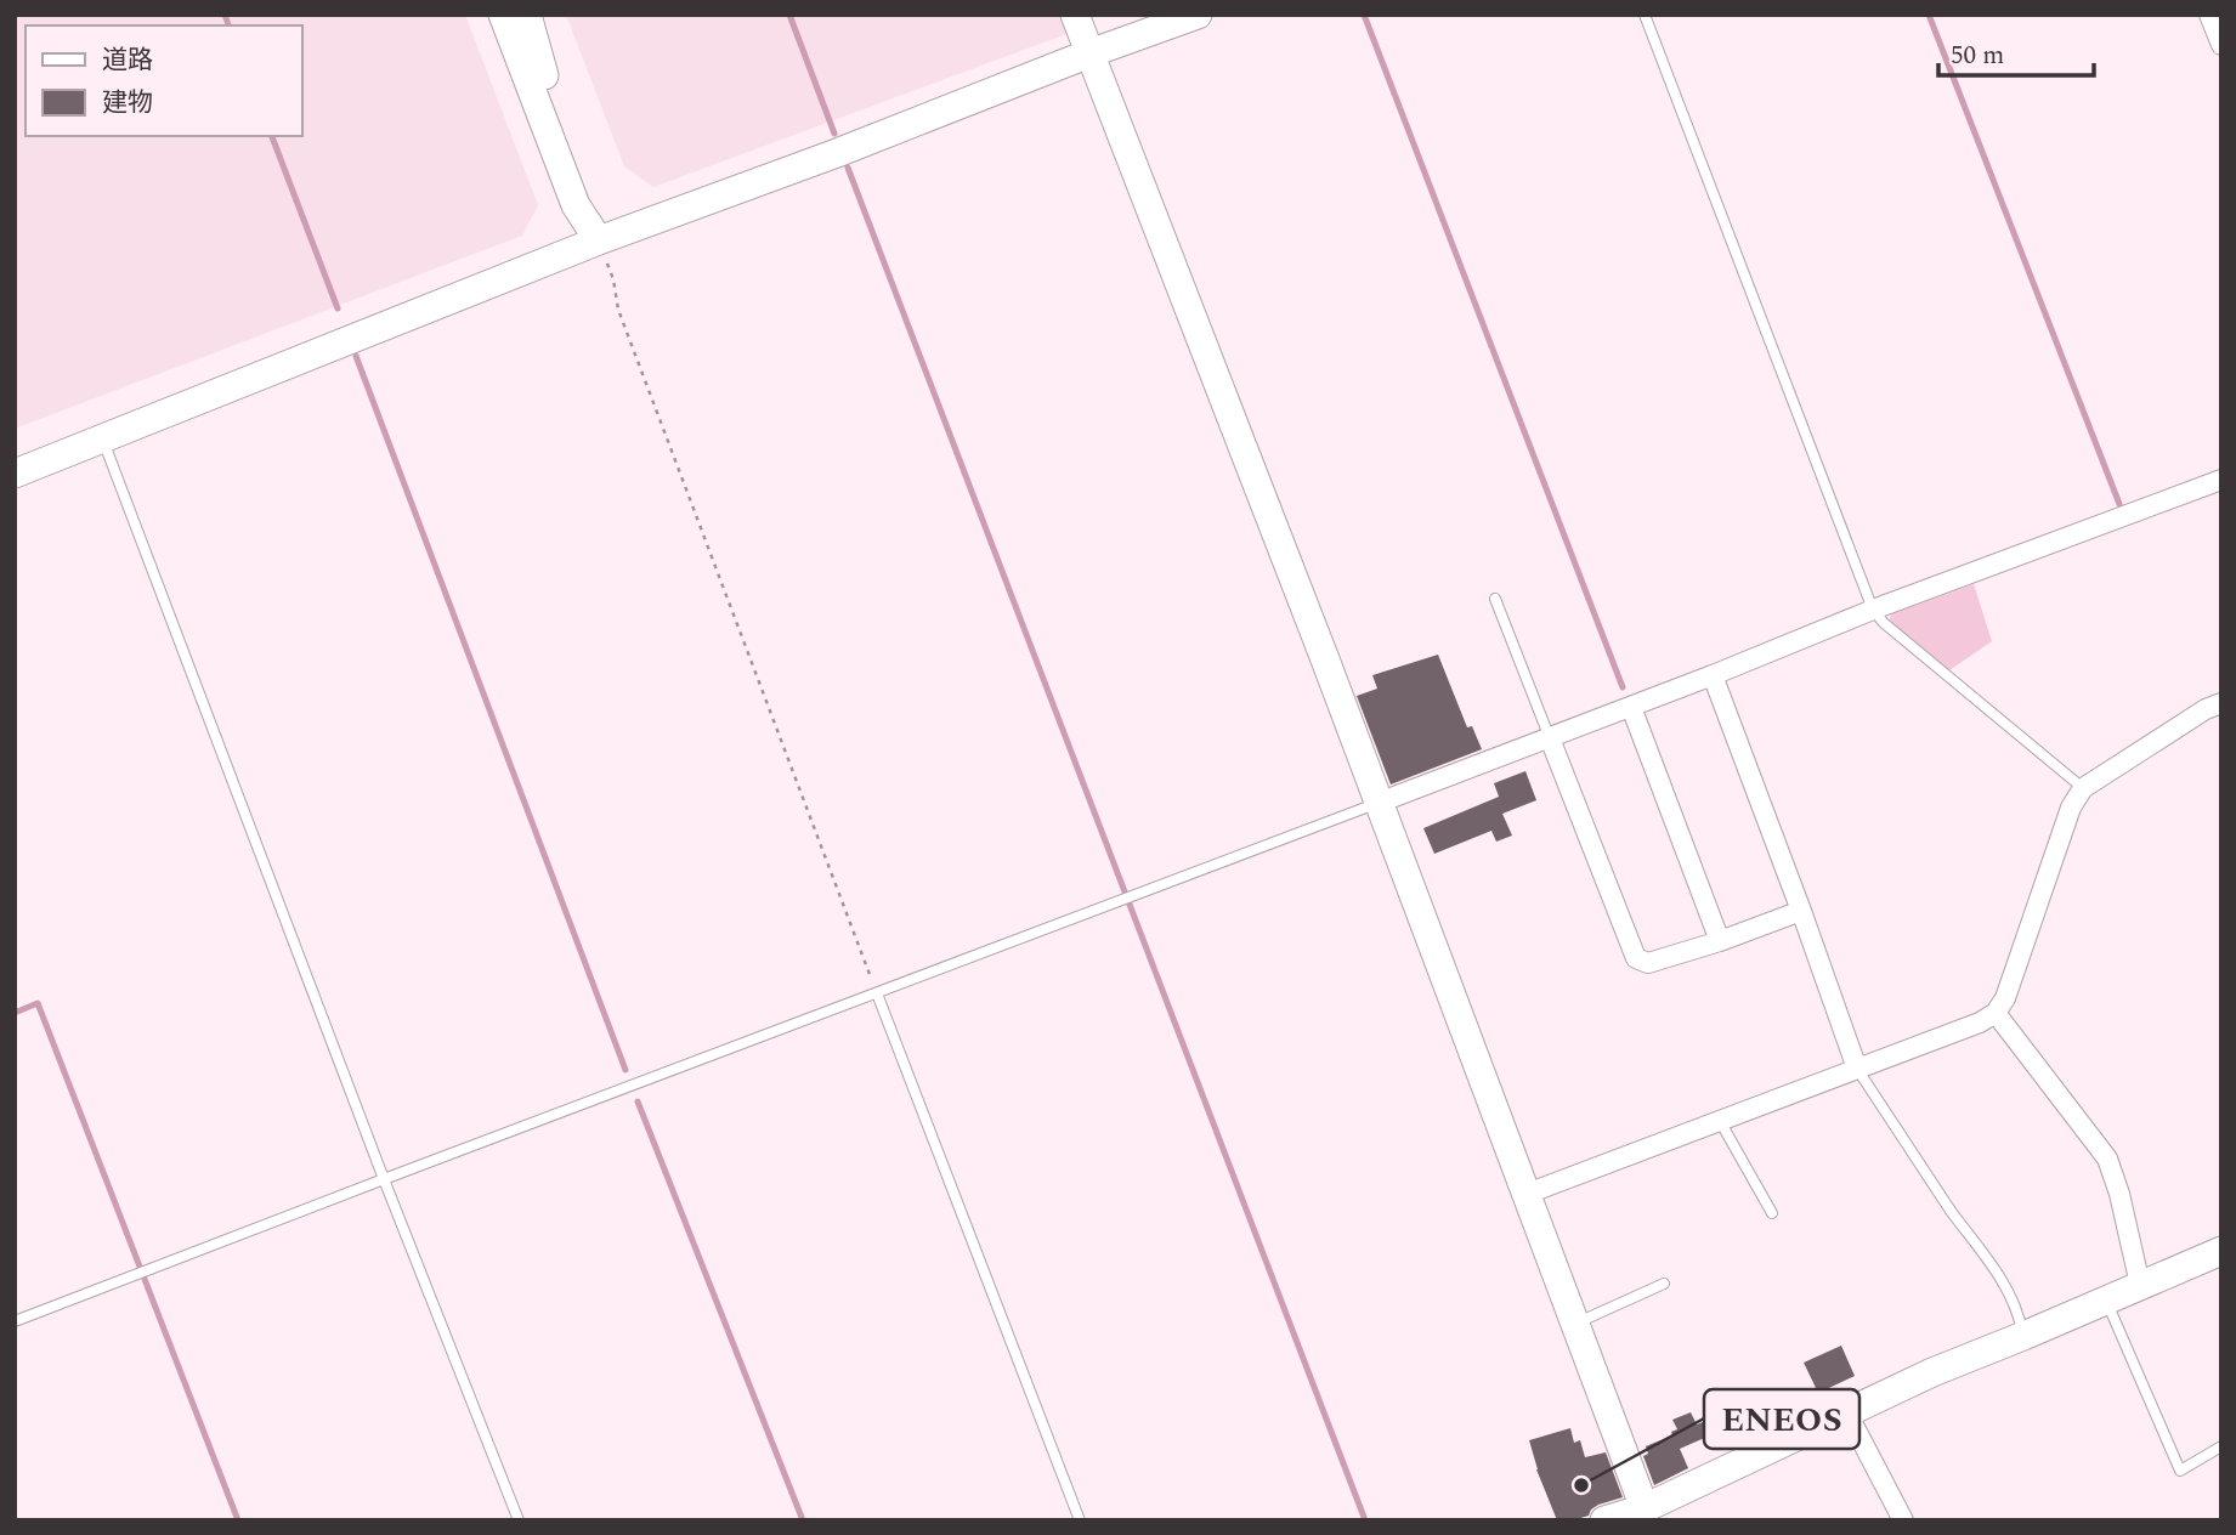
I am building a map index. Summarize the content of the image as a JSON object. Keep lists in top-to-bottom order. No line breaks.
{"places":["ENEOS"],"legend":["道路","建物"],"scale_bar":"50 m"}
